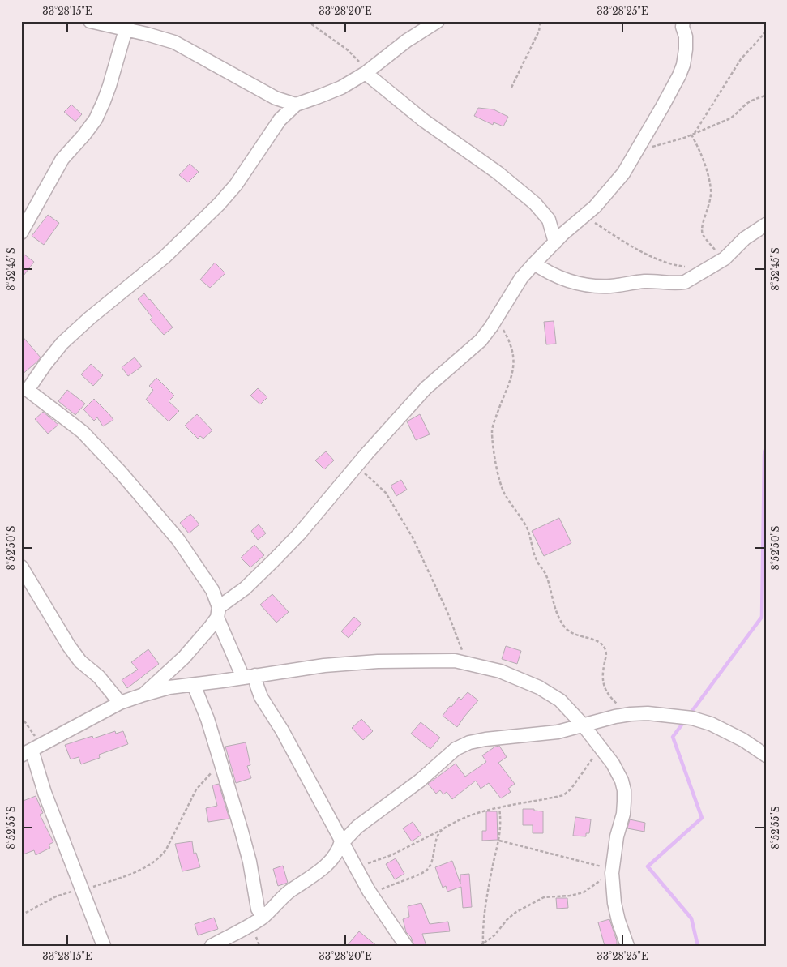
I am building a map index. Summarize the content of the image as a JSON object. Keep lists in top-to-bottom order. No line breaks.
{"coordinates":["33°28'15\"E","33°28'20\"E","33°28'25\"E","8°52'45\"S","8°52'50\"S","8°52'55\"S"]}
